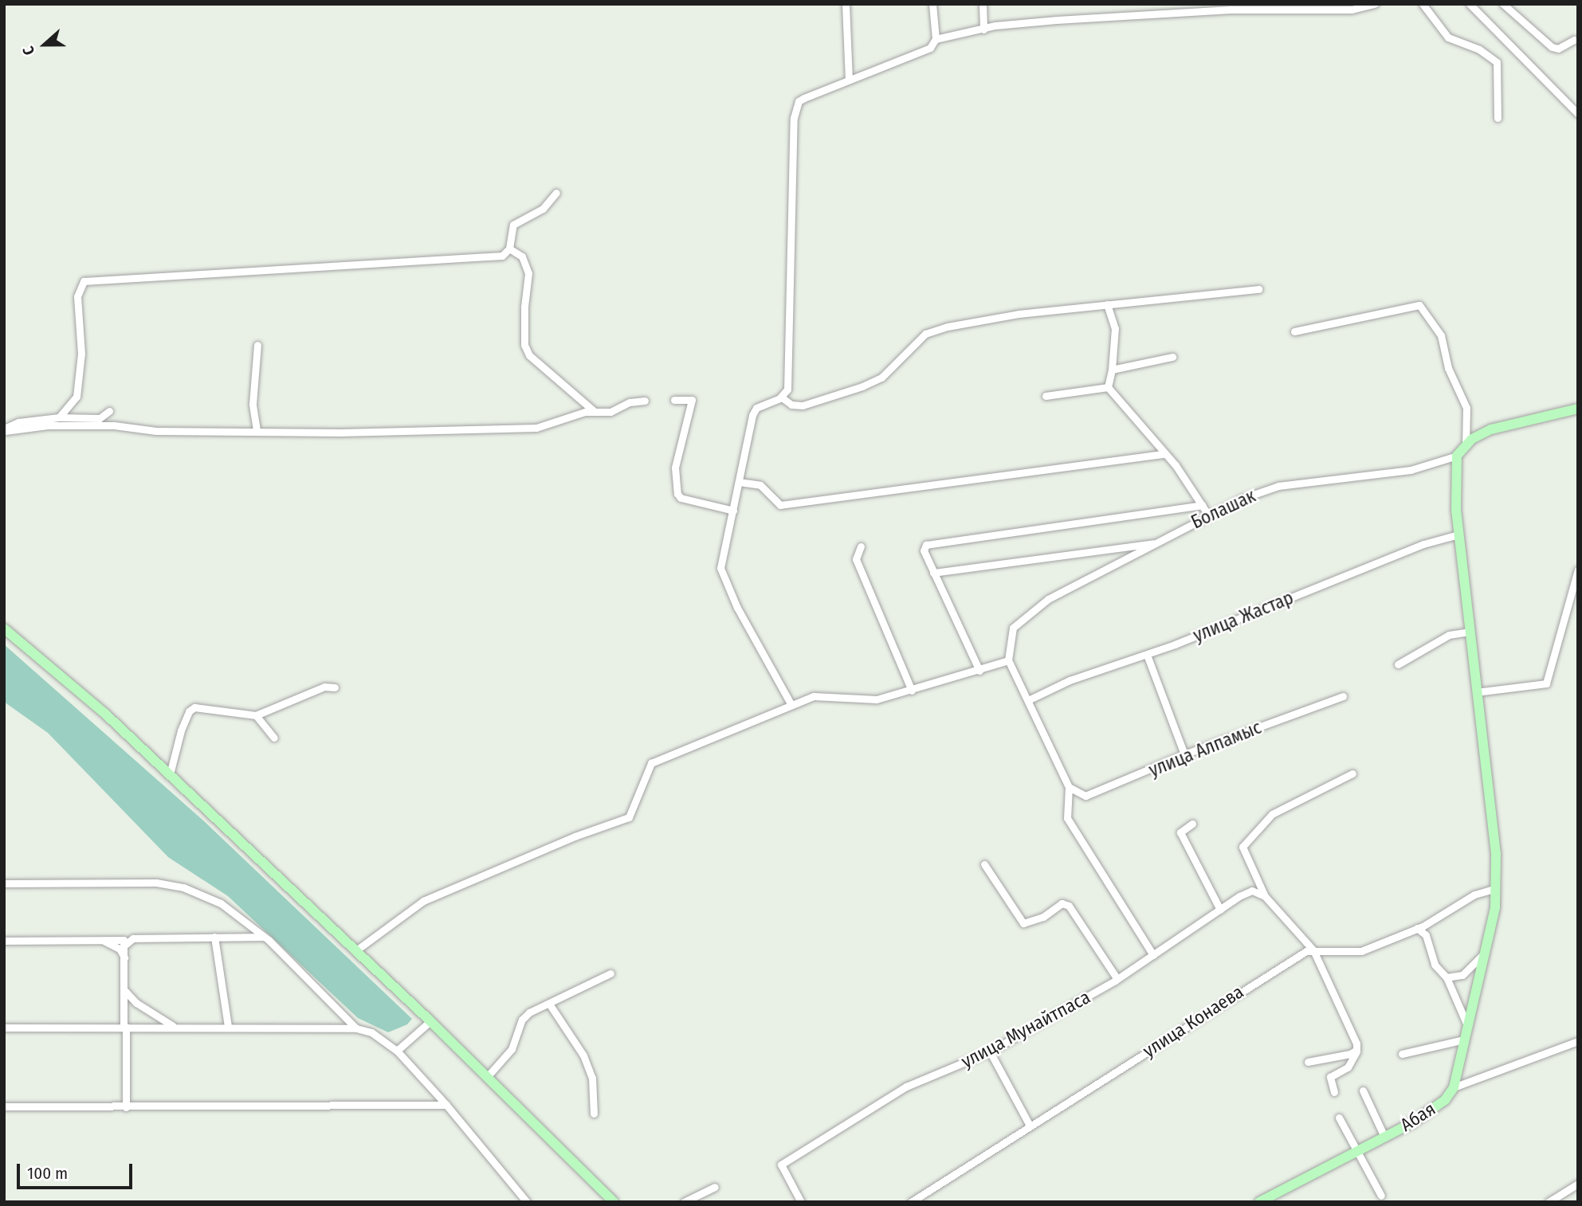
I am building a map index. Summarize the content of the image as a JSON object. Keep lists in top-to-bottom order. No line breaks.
{"streets":{"street":["Болашак","улица Жастар","улица Алпамыс","улица Конаева","улица Мунайтпаса","Абая"]},"scale_bar":"100 m","north":"left"}
